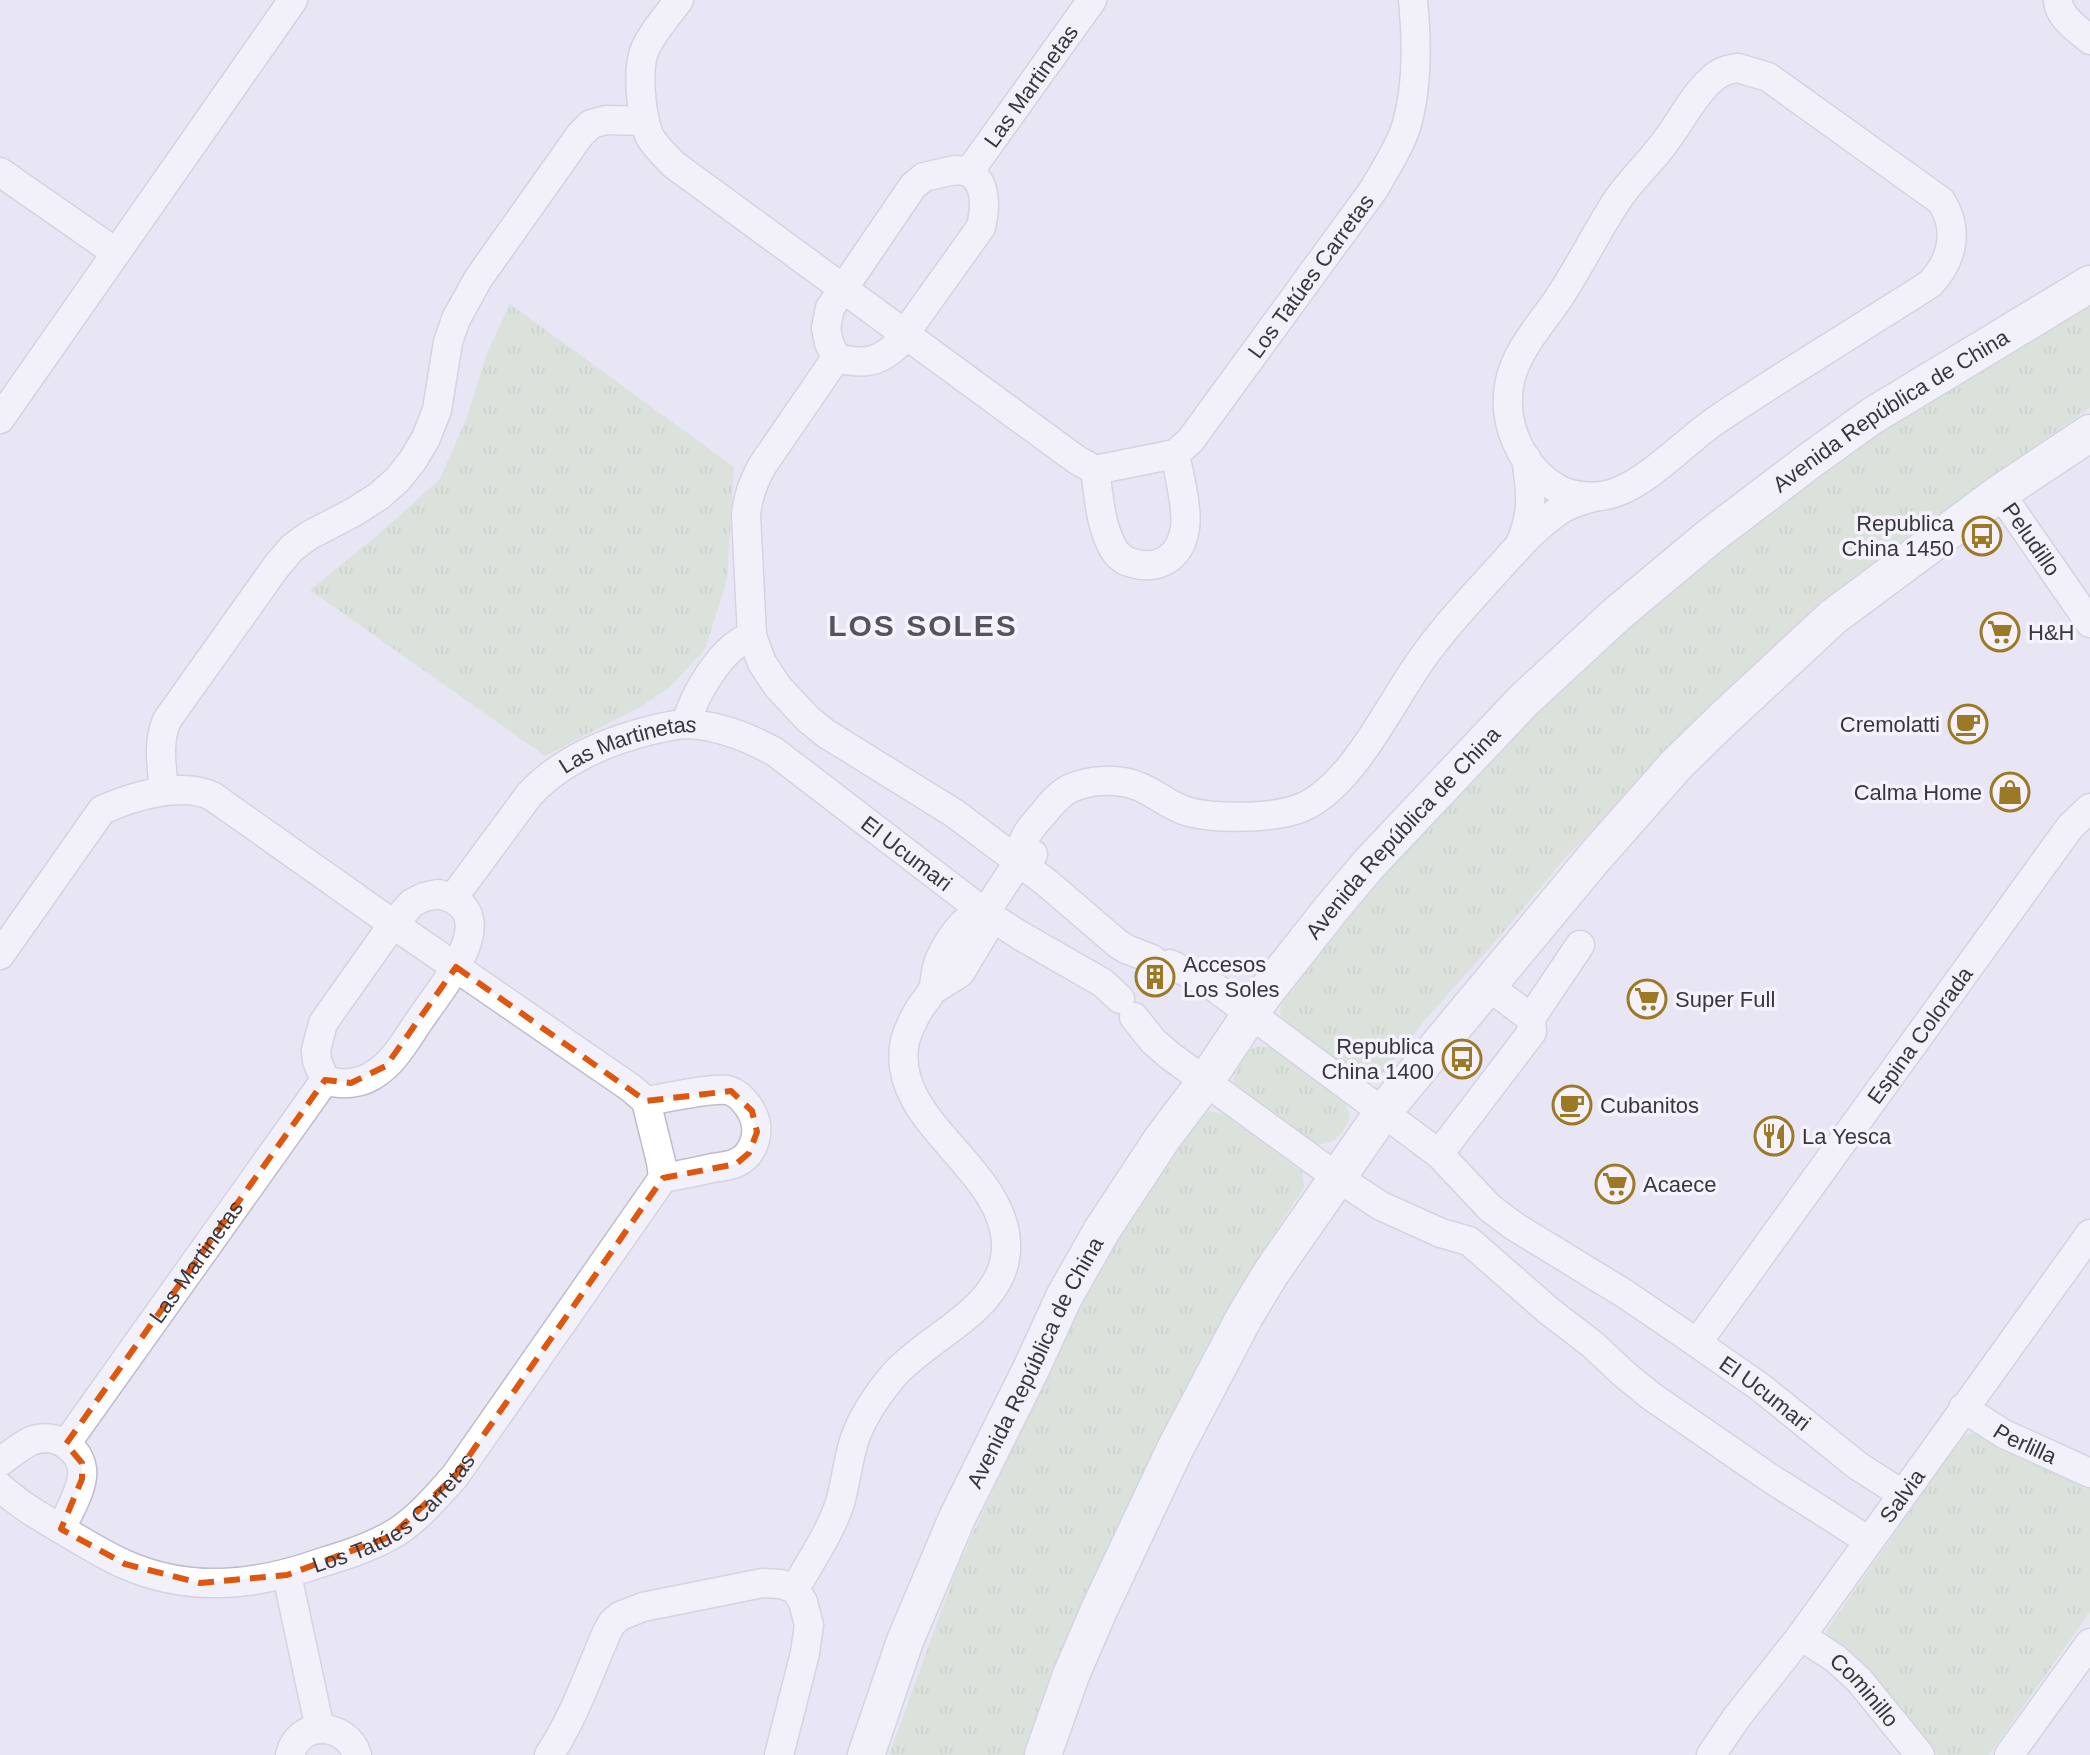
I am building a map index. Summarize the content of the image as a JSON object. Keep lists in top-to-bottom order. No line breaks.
{"streets":{"main road":["Avenida República de China"],"street":["Las Martinetas","Los Tatúes Carretas","Peludillo","El Ucumari","Espina Colorada","Perlilla","Salvia","Cominillo"]},"crossings":[["Las Martinetas","El Ucumari"],["Avenida República de China","El Ucumari"],["El Ucumari","Espina Colorada"],["El Ucumari","Salvia"],["Perlilla","Salvia"],["Salvia","Cominillo"]],"districts":["LOS SOLES"],"places":{"bus stop":["Republica China 1450","Republica China 1400"],"supermarket":["H&H","Super Full","Acaece"],"cafe":["Cremolatti","Cubanitos"],"shop":["Calma Home"],"building":["Accesos Los Soles"],"restaurant":["La Yesca"]}}
